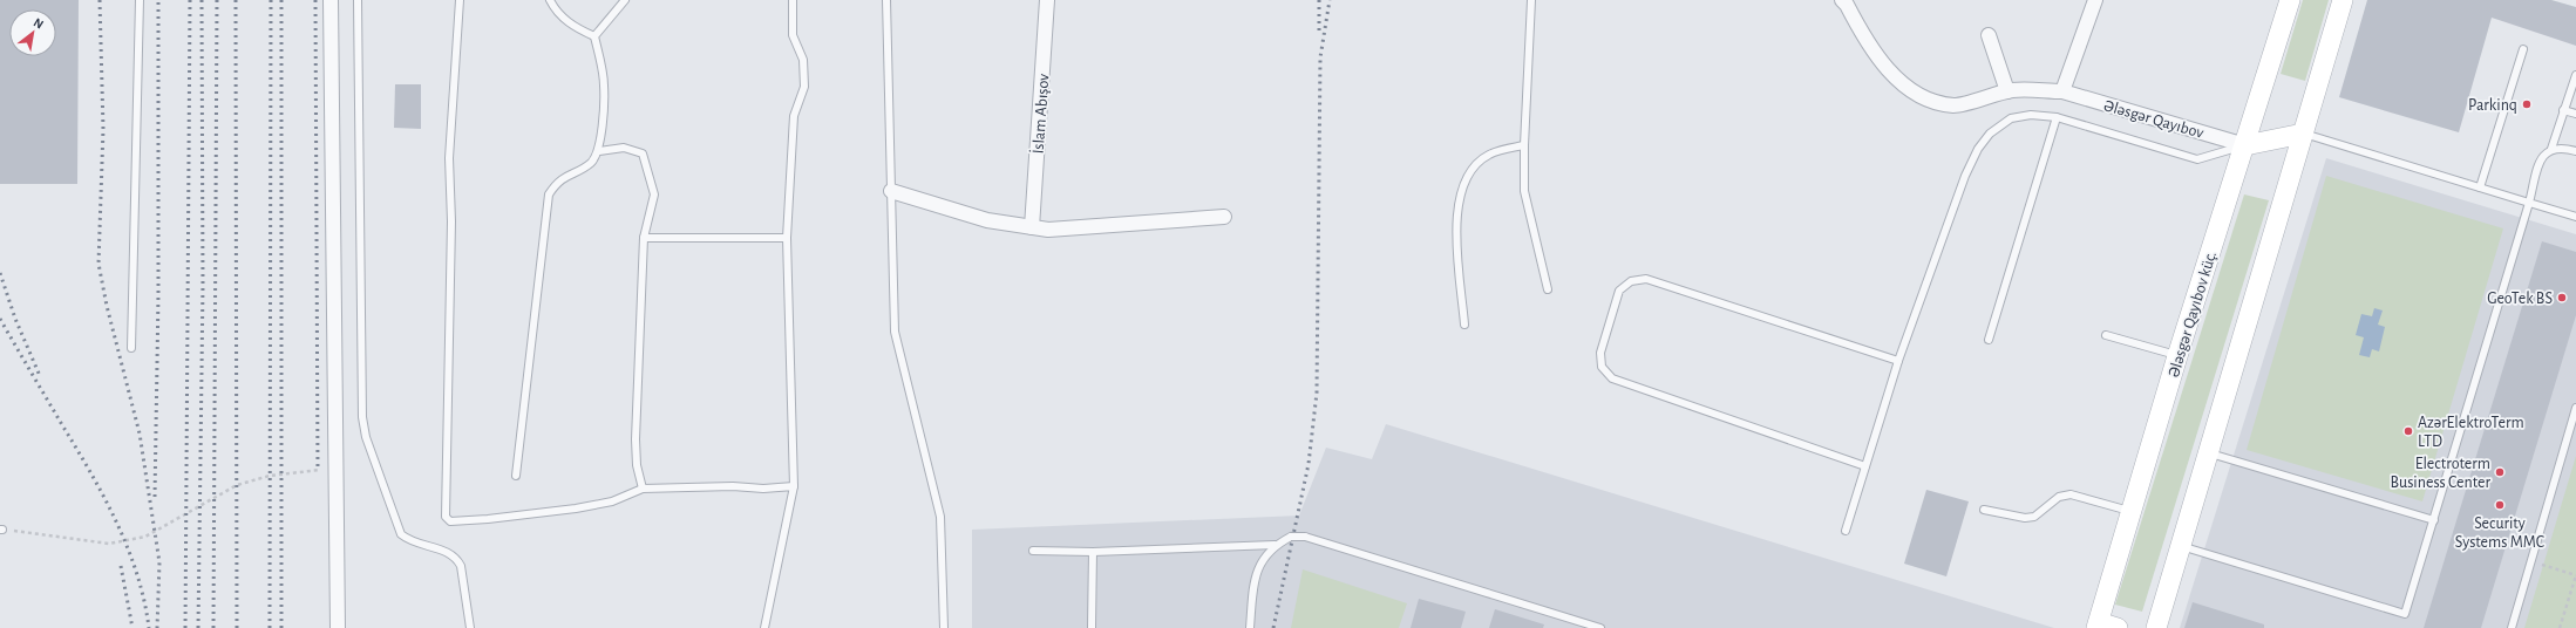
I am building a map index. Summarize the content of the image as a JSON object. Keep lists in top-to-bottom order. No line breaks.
{"streets":{"main road":["Ələsgər Qayıbov küç."],"street":["İslam Abışov","Ələsgər Qayıbov"]},"crossings":[["Ələsgər Qayıbov","Ələsgər Qayıbov küç."]],"places":["Parkinq","GeoTek BS","AzərElektroTerm LTD","Electroterm Business Center","Security Systems MMC"],"north":"top right"}
